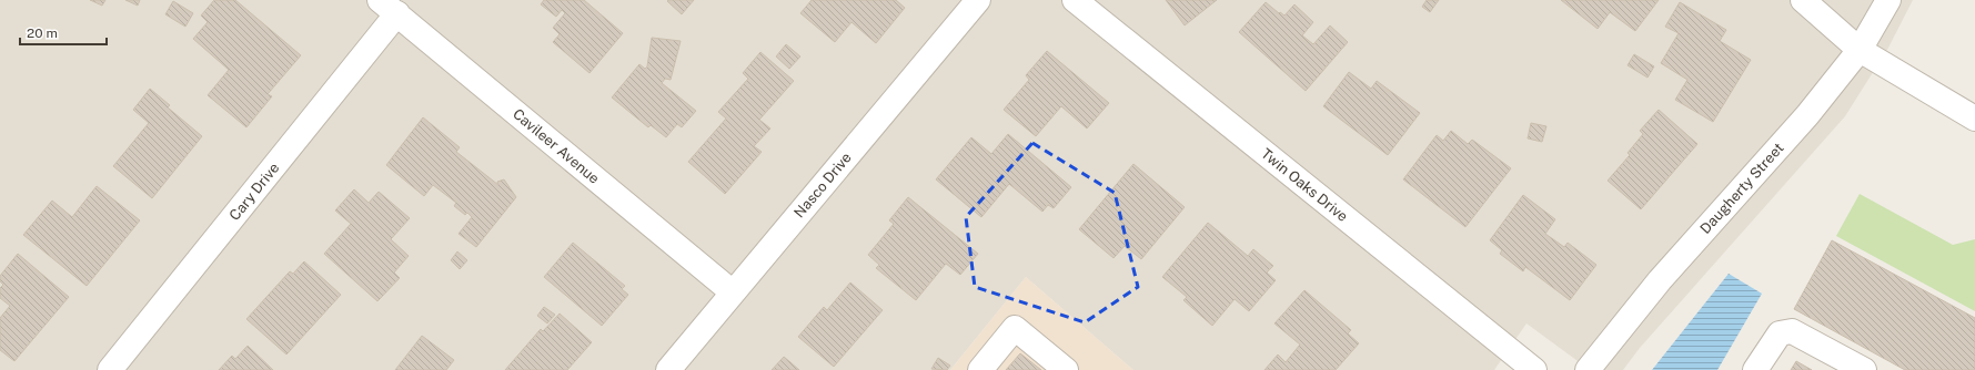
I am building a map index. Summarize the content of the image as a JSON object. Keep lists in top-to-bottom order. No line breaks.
{"streets":{"street":["Cavileer Avenue","Nasco Drive","Twin Oaks Drive","Daugherty Street","Cary Drive"]},"crossings":[["Cavileer Avenue","Nasco Drive"],["Cavileer Avenue","Cary Drive"]],"scale_bar":"20 m"}
